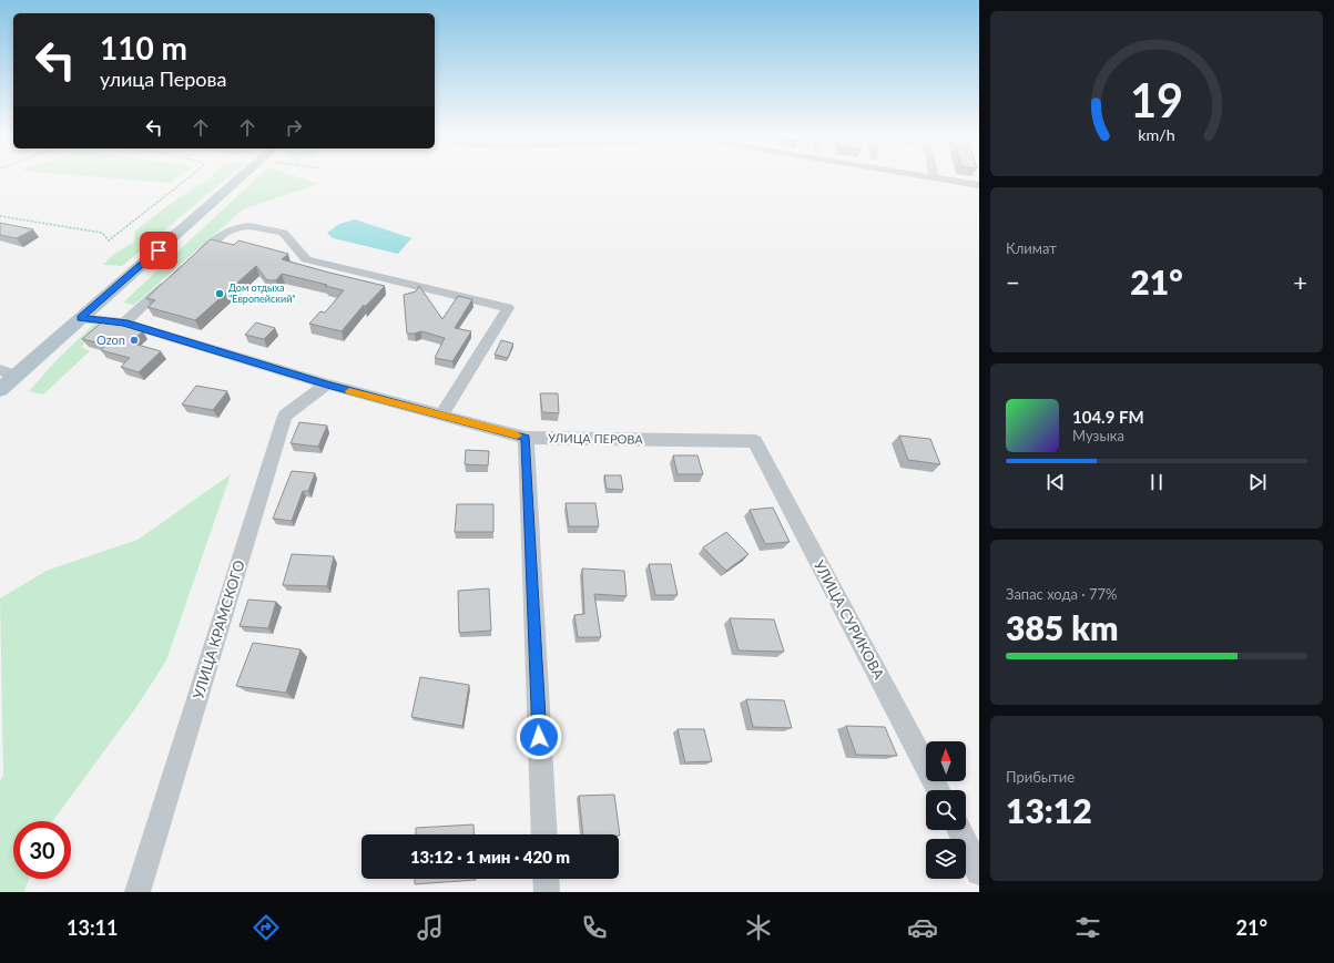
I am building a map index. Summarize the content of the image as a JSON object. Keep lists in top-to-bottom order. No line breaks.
{"streets":{"street":["УЛИЦА ПЕРОВА","УЛИЦА СУРИКОВА","УЛИЦА КРАМСКОГО"]},"crossings":[["УЛИЦА ПЕРОВА","УЛИЦА СУРИКОВА"],["УЛИЦА ПЕРОВА","УЛИЦА КРАМСКОГО"]],"places":["Дом отдыха \"Европейский\"","Ozon"],"north":"top","page":{"turn":["110 m","улица Перова"],"tile":["Климат",["Запас хода · 77%","385 km"],["Прибытие","13:12"]],"heat":["−","21°","+"],"song":["104.9 FM","Музыка"],"limit":"30","trip":"13:12 · 1 мин · 420 m","tabs":["13:11","21°"],"gauge":["19","km/h"]}}
